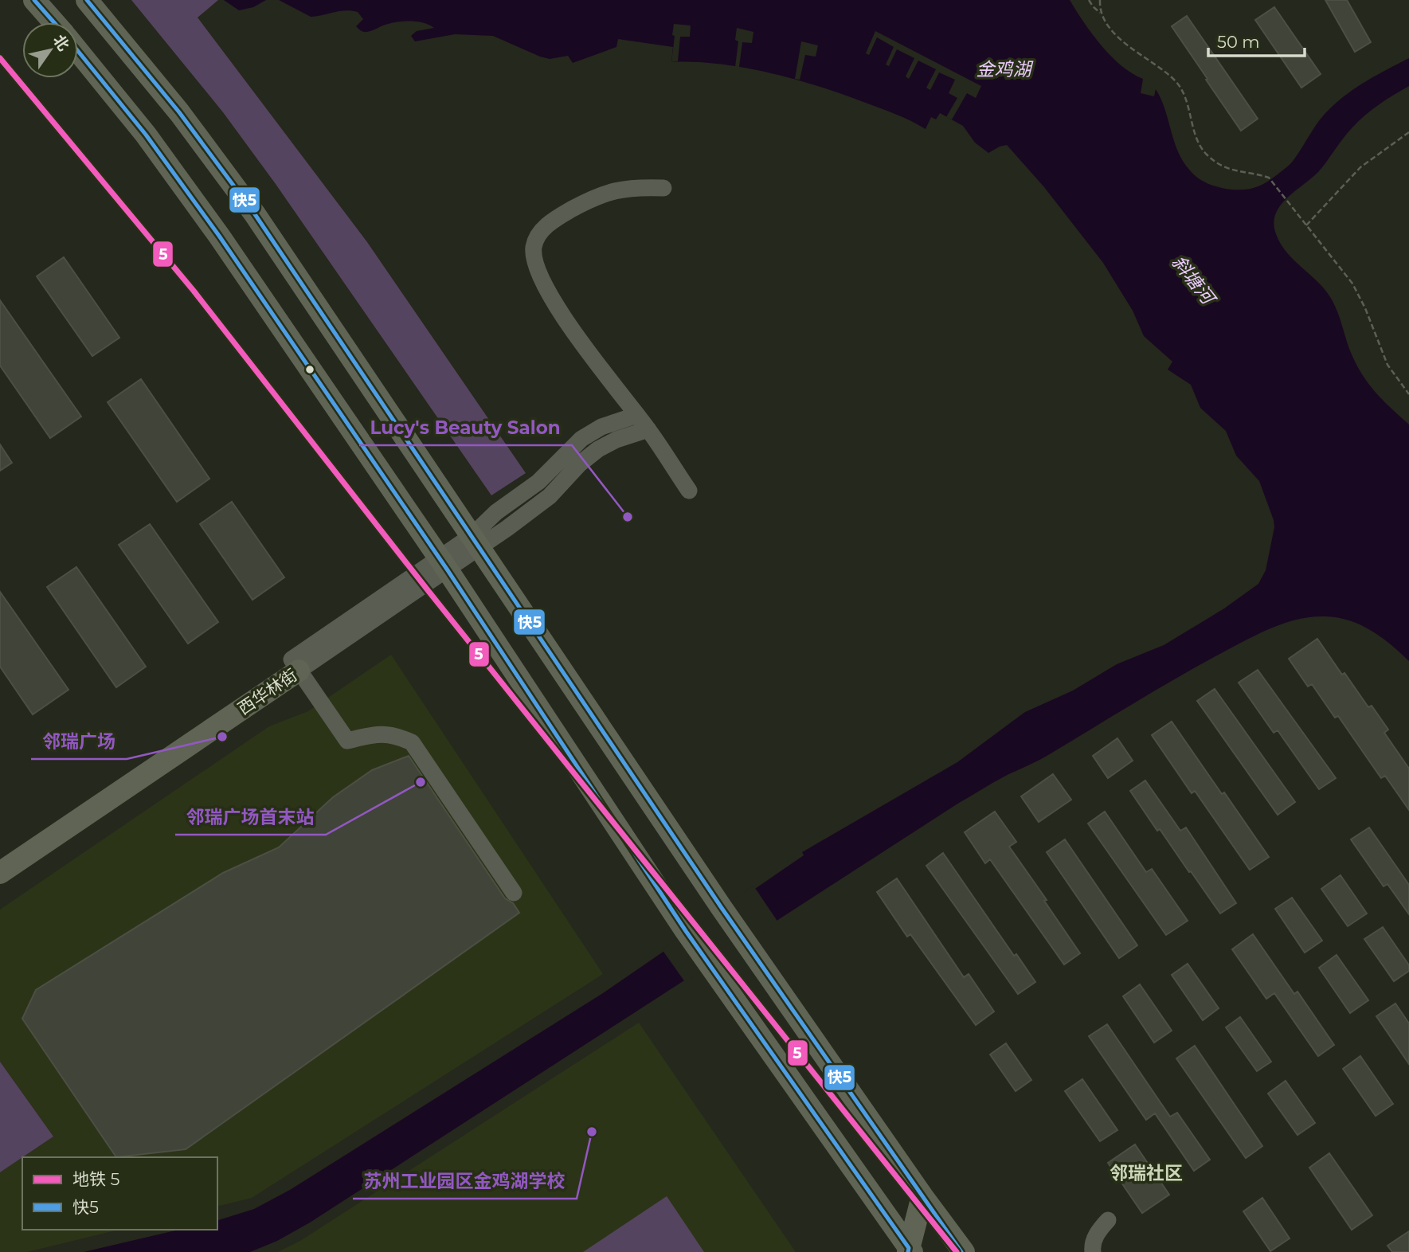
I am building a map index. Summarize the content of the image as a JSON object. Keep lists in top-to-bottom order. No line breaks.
{"streets":{"main road":["西华林街"]},"districts":["邻瑞社区"],"water":["金鸡湖","斜塘河"],"places":["Lucy's Beauty Salon","邻瑞广场","邻瑞广场首末站","苏州工业园区金鸡湖学校"],"lines":["transit line 快5","metro line 5"],"legend":["地铁 5","快5"],"scale_bar":"50 m","north":"top right"}
